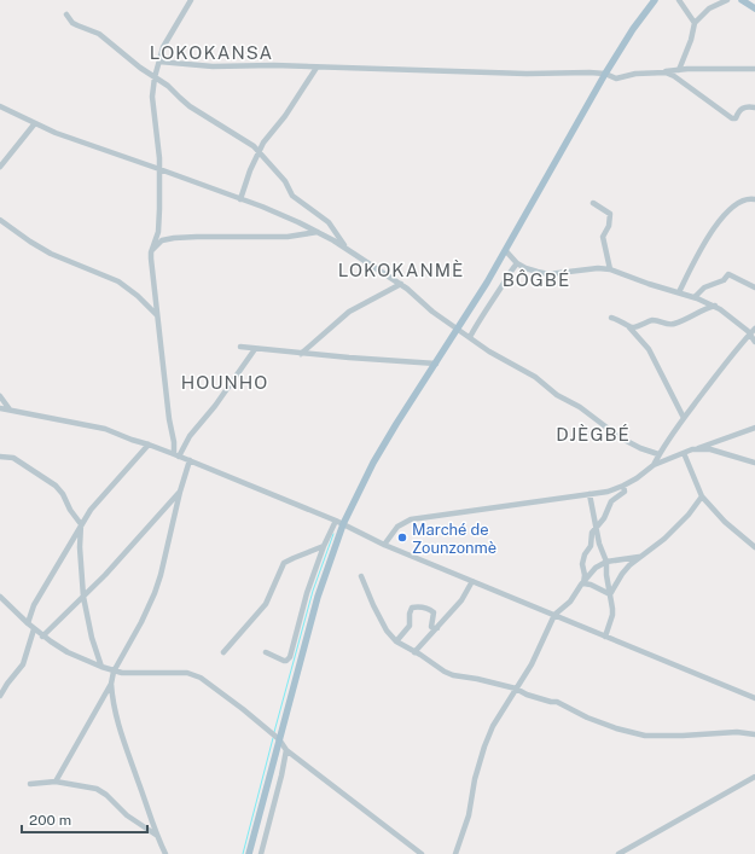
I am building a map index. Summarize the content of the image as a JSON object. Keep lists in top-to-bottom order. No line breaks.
{"districts":["LOKOKANSA","LOKOKANMÈ","BÔGBÉ","HOUNHO","DJÈGBÉ"],"places":["Marché de Zounzonmè"],"scale_bar":"200 m"}
